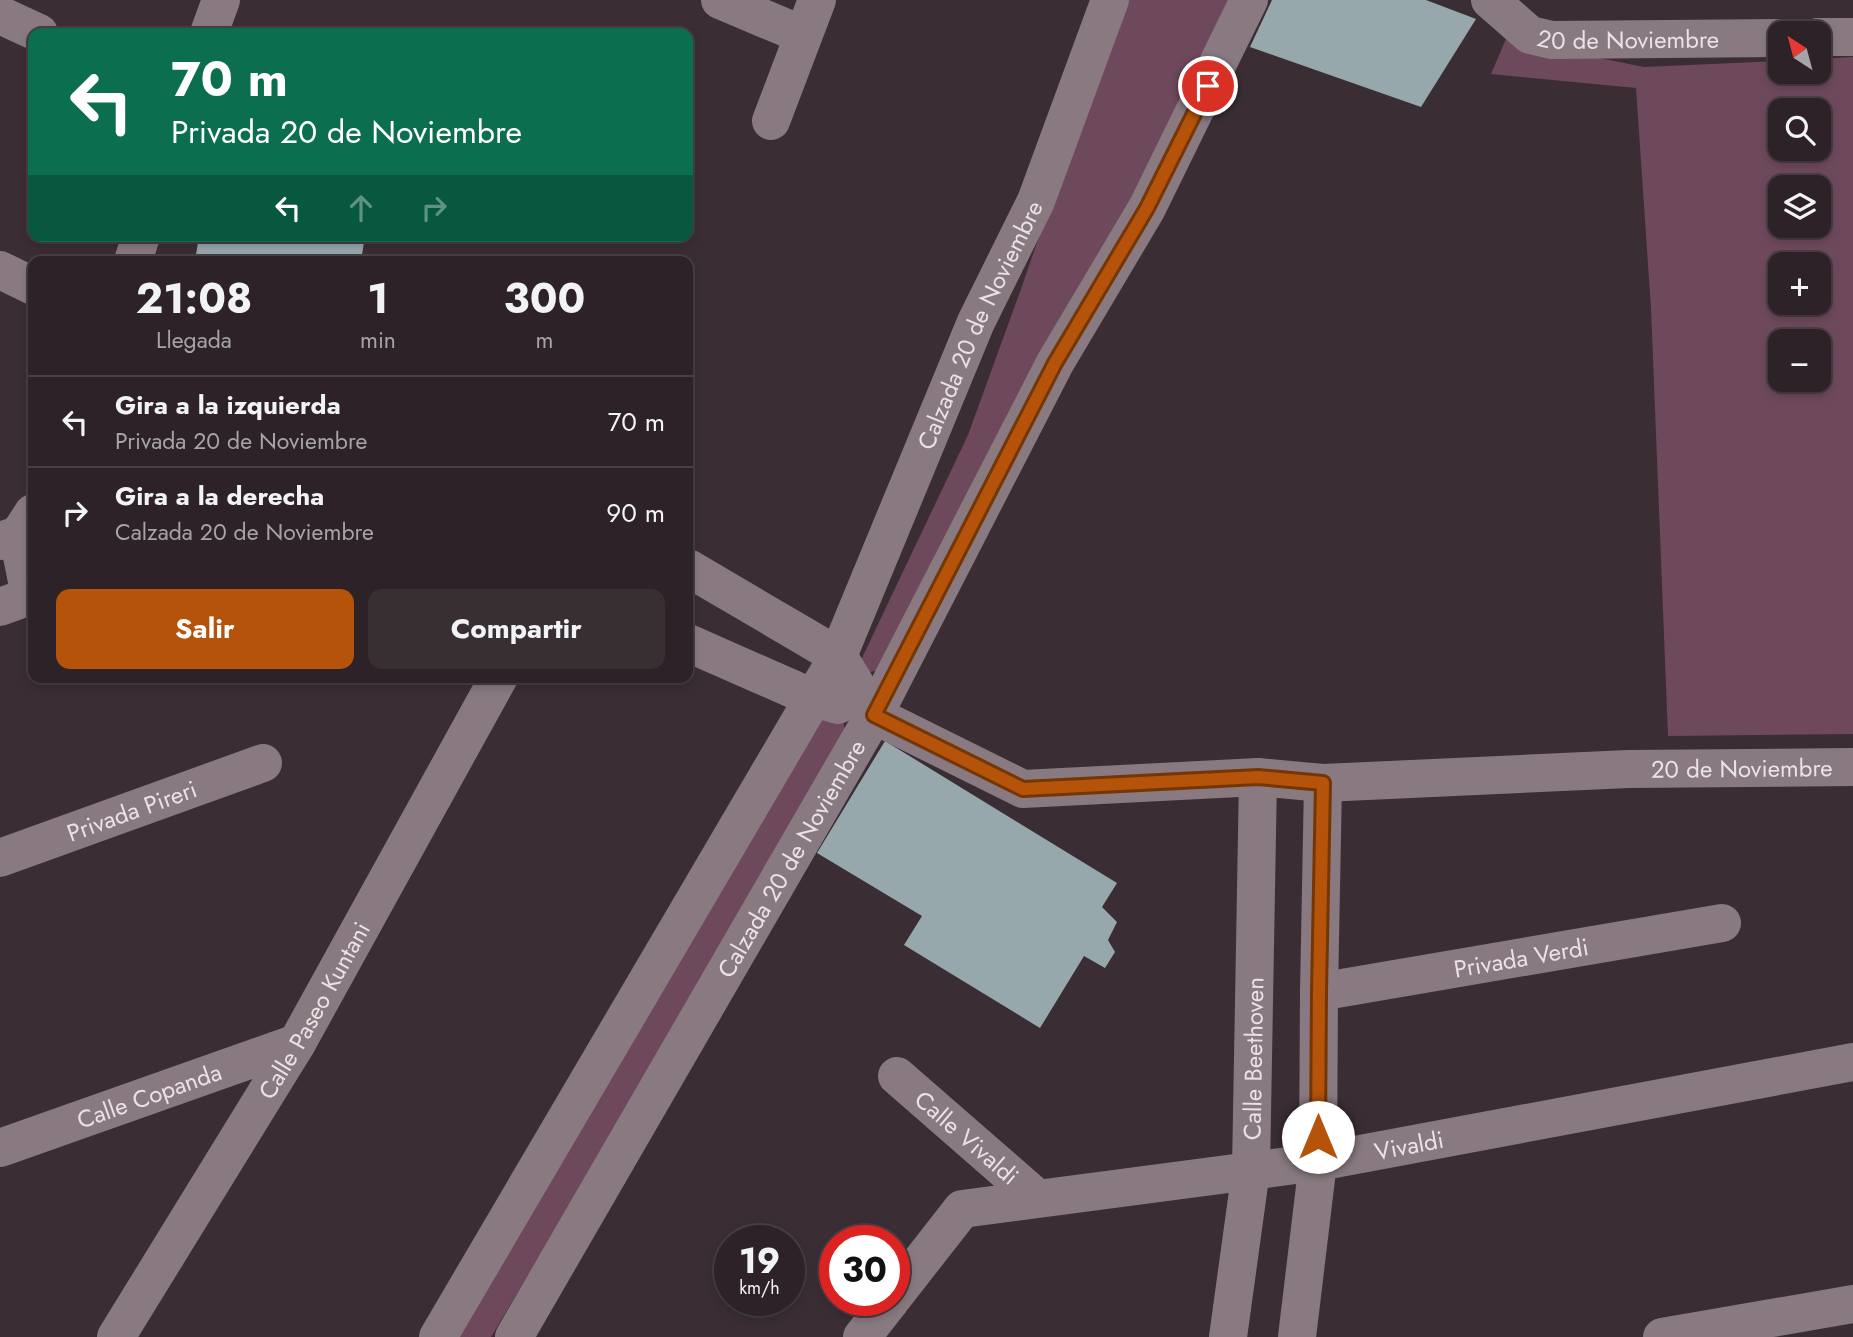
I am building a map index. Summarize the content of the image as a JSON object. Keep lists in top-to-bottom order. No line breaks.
{"streets":{"street":["20 de Noviembre","Calzada 20 de Noviembre","Privada Pireri","Privada Verdi","Calle Paseo Kuntani","Calle Beethoven","Calle Copanda","Calle Vivaldi","Vivaldi"]},"crossings":[["20 de Noviembre","Calzada 20 de Noviembre"],["20 de Noviembre","Calle Beethoven"],["Calle Paseo Kuntani","Calle Copanda"],["Calle Beethoven","Vivaldi"],["Calle Vivaldi","Vivaldi"]],"north":"top left","page":{"map_buttons":["+","−"],"turn":["70 m","Privada 20 de Noviembre"],"eta":["21:08","Llegada","1","min","300","m"],"list":[{"name":"Gira a la izquierda","note":"Privada 20 de Noviembre","value":"70 m"},{"name":"Gira a la derecha","note":"Calzada 20 de Noviembre","value":"90 m"}],"buttons":["Salir","Compartir"],"speed":"19 km/h","limit":"30"}}
